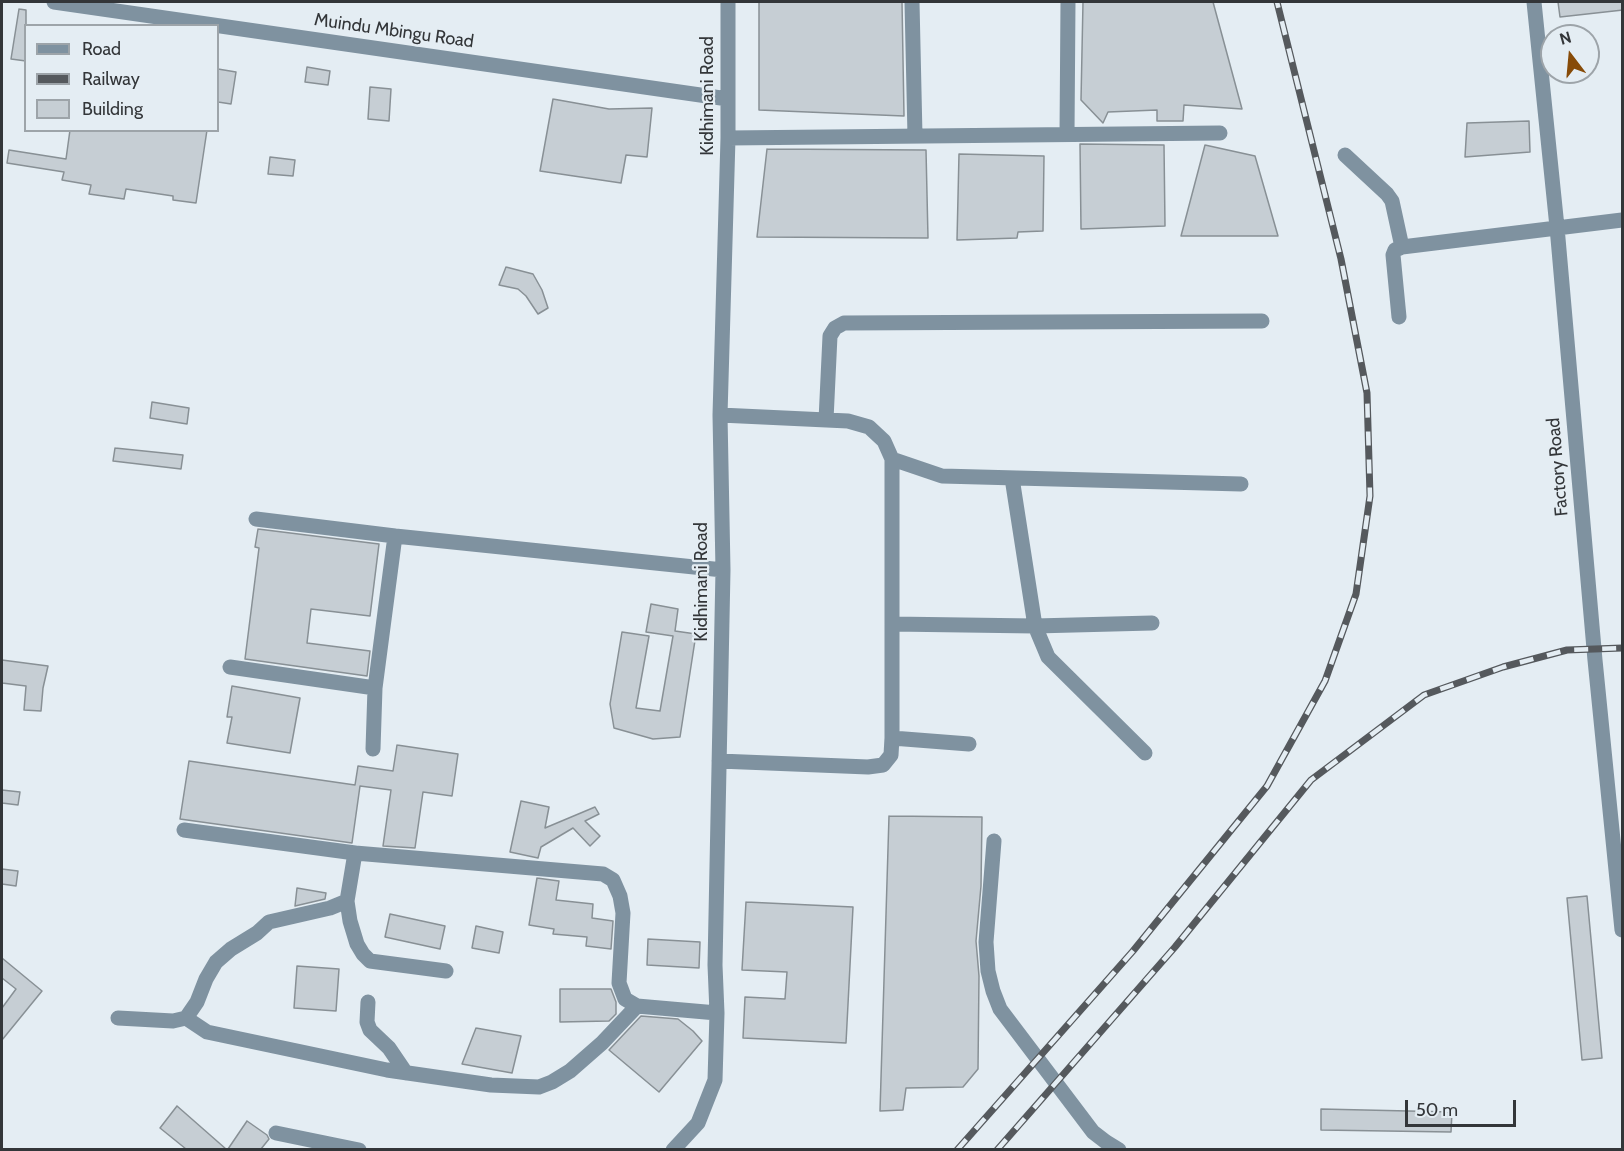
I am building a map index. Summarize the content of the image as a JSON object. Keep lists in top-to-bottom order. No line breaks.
{"streets":{"street":["Muindu Mbingu Road","Kidhimani Road","Factory Road"]},"crossings":[["Muindu Mbingu Road","Kidhimani Road"]],"legend":["Road","Railway","Building"],"scale_bar":"50 m","north":"top"}
